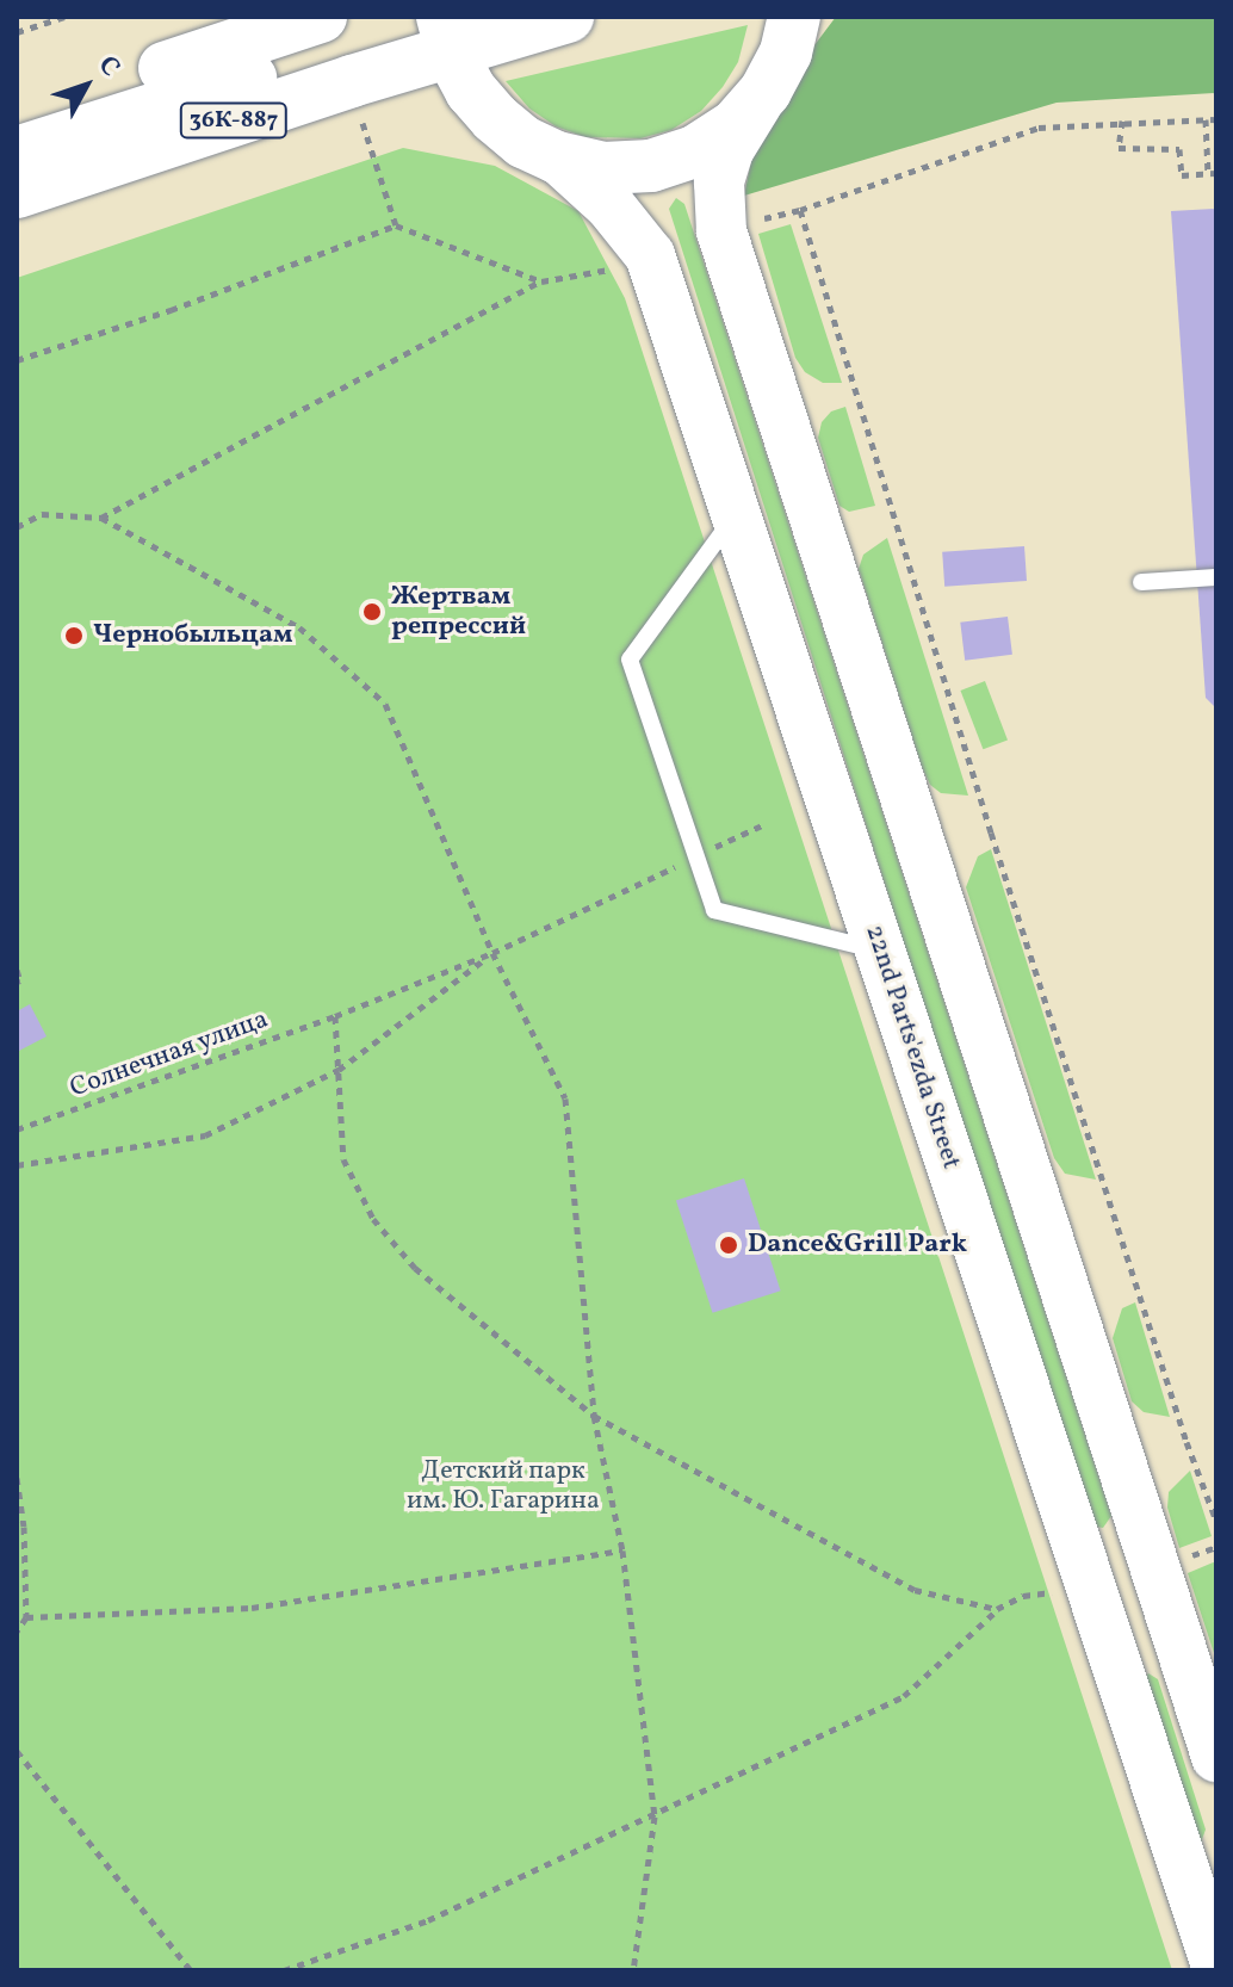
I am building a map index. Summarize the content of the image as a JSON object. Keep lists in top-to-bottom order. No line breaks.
{"streets":{"main road":["36К-887"],"street":["22nd Parts'ezda Street"],"path":["Солнечная улица"]},"parks":["Детский парк им. Ю. Гагарина"],"places":["Жертвам репрессий","Чернобыльцам","Dance&Grill Park"],"north":"top right"}
